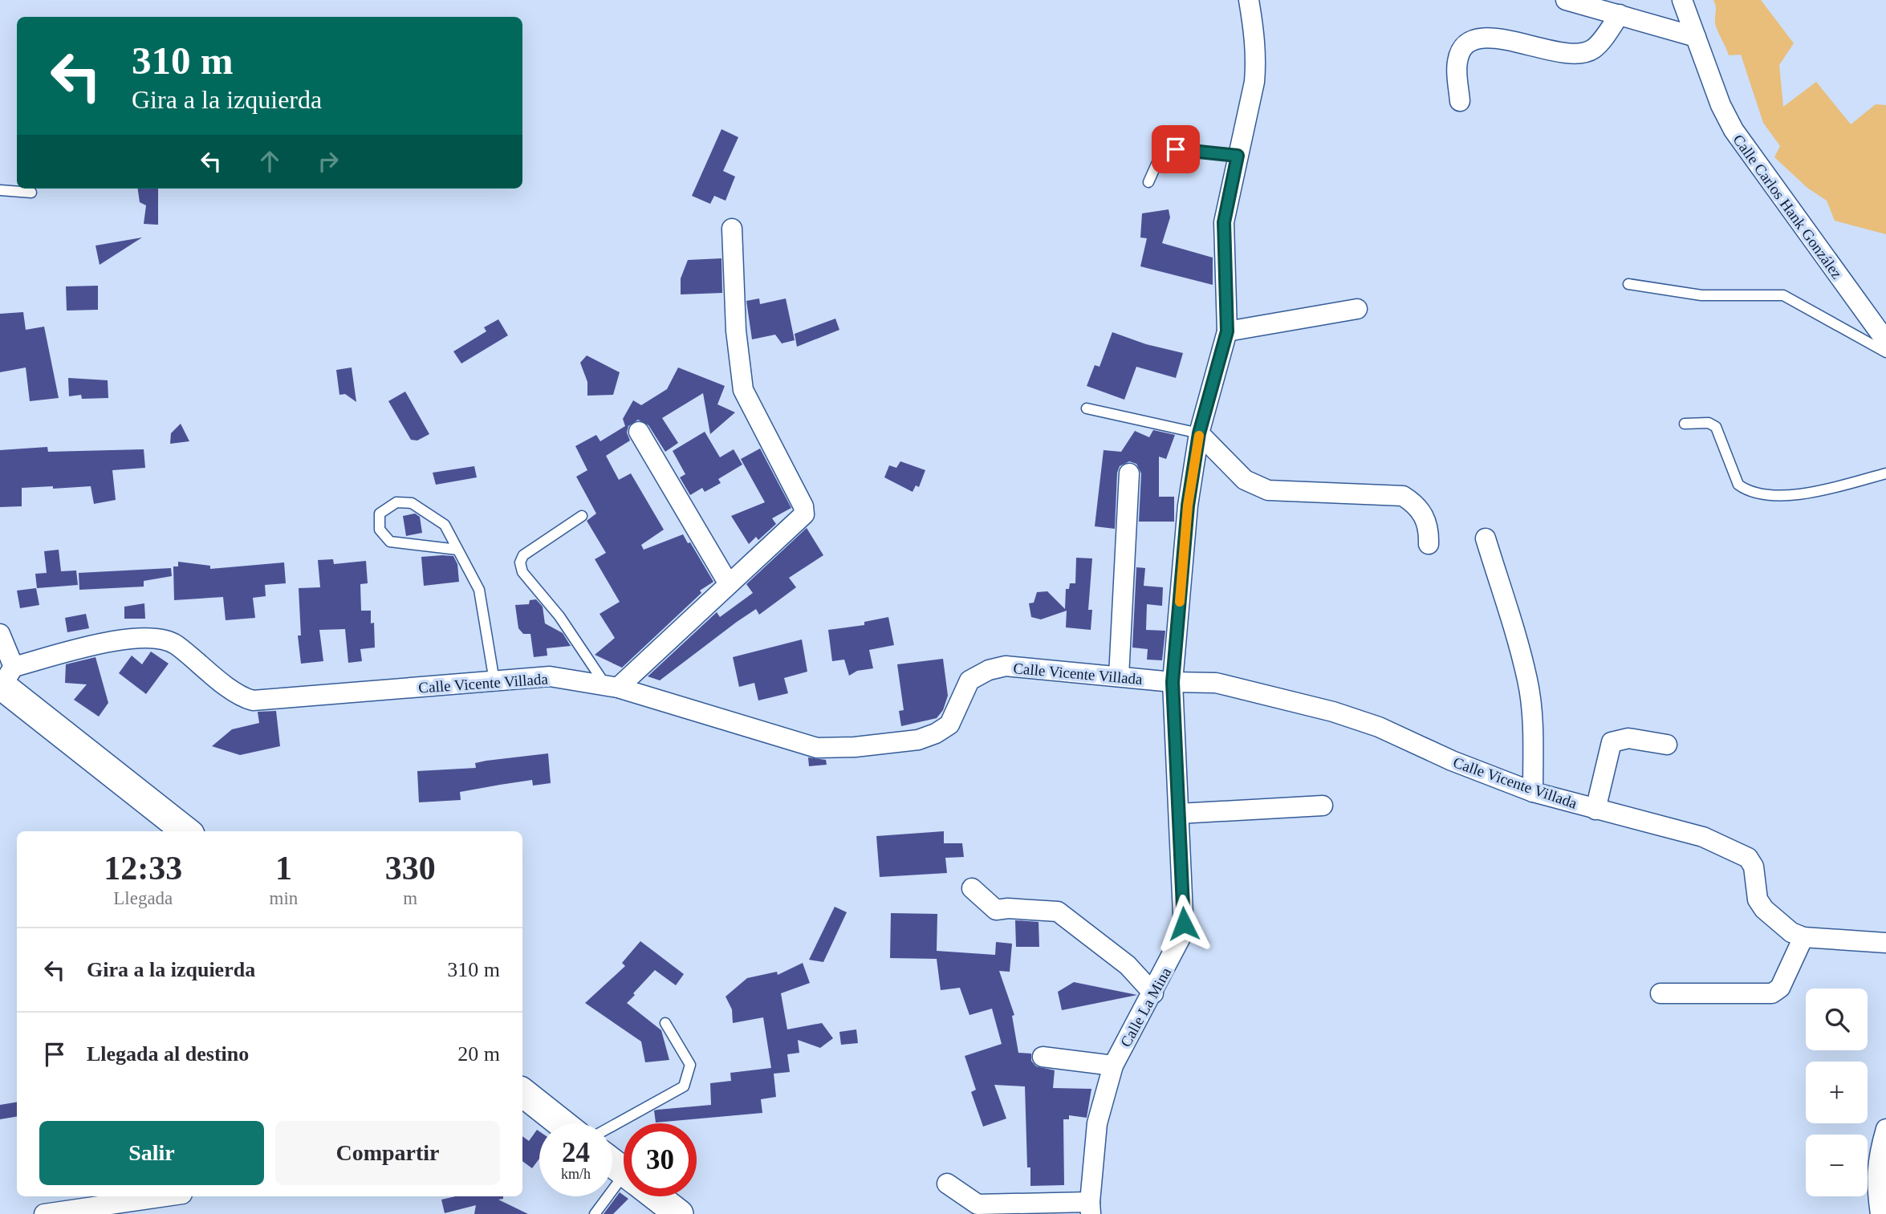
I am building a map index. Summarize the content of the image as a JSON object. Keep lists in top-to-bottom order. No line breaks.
{"streets":{"street":["Calle Carlos Hank González","Calle Vicente Villada","Calle La Mina"]},"crossings":[["Calle Vicente Villada","Calle La Mina"]],"page":{"turn":["310 m","Gira a la izquierda"],"eta":["12:33","Llegada","1","min","330","m"],"list":[{"name":"Gira a la izquierda","value":"310 m"},{"name":"Llegada al destino","value":"20 m"}],"map_buttons":["+","−"],"buttons":["Salir","Compartir"],"speed":"24 km/h","limit":"30"}}
